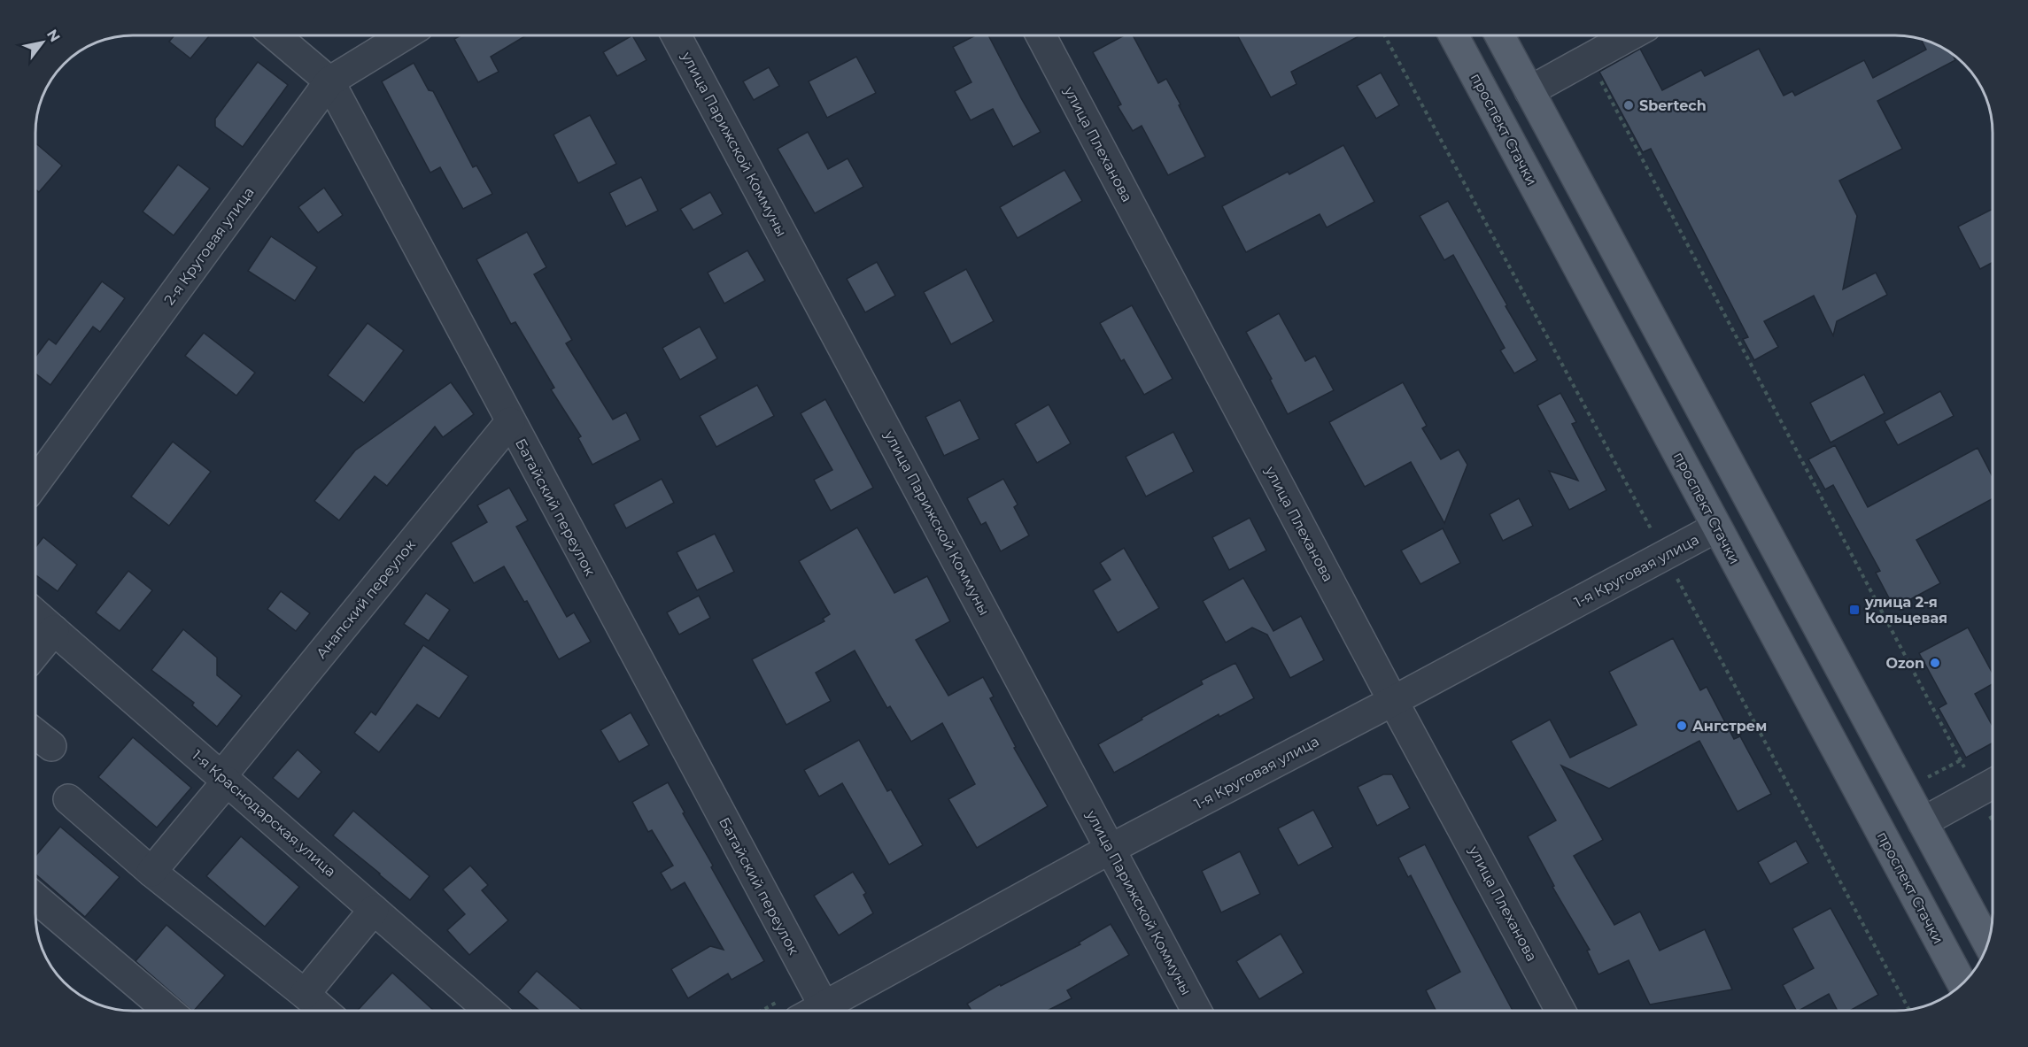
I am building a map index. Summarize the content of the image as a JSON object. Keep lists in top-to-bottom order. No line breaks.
{"streets":{"main road":["проспект Стачки"],"street":["улица Парижской Коммуны","улица Плеханова","2-я Круговая улица","Батайский переулок","1-я Круговая улица","Анапский переулок","1-я Краснодарская улица"]},"crossings":[["проспект Стачки","1-я Круговая улица"],["улица Парижской Коммуны","1-я Круговая улица"],["улица Плеханова","1-я Круговая улица"],["2-я Круговая улица","Батайский переулок"],["Батайский переулок","1-я Круговая улица"],["Батайский переулок","Анапский переулок"],["Анапский переулок","1-я Краснодарская улица"]],"places":{"other":["Sbertech","Ozon","Ангстрем"],"transit":["улица 2-я Кольцевая"]},"north":"top right"}
